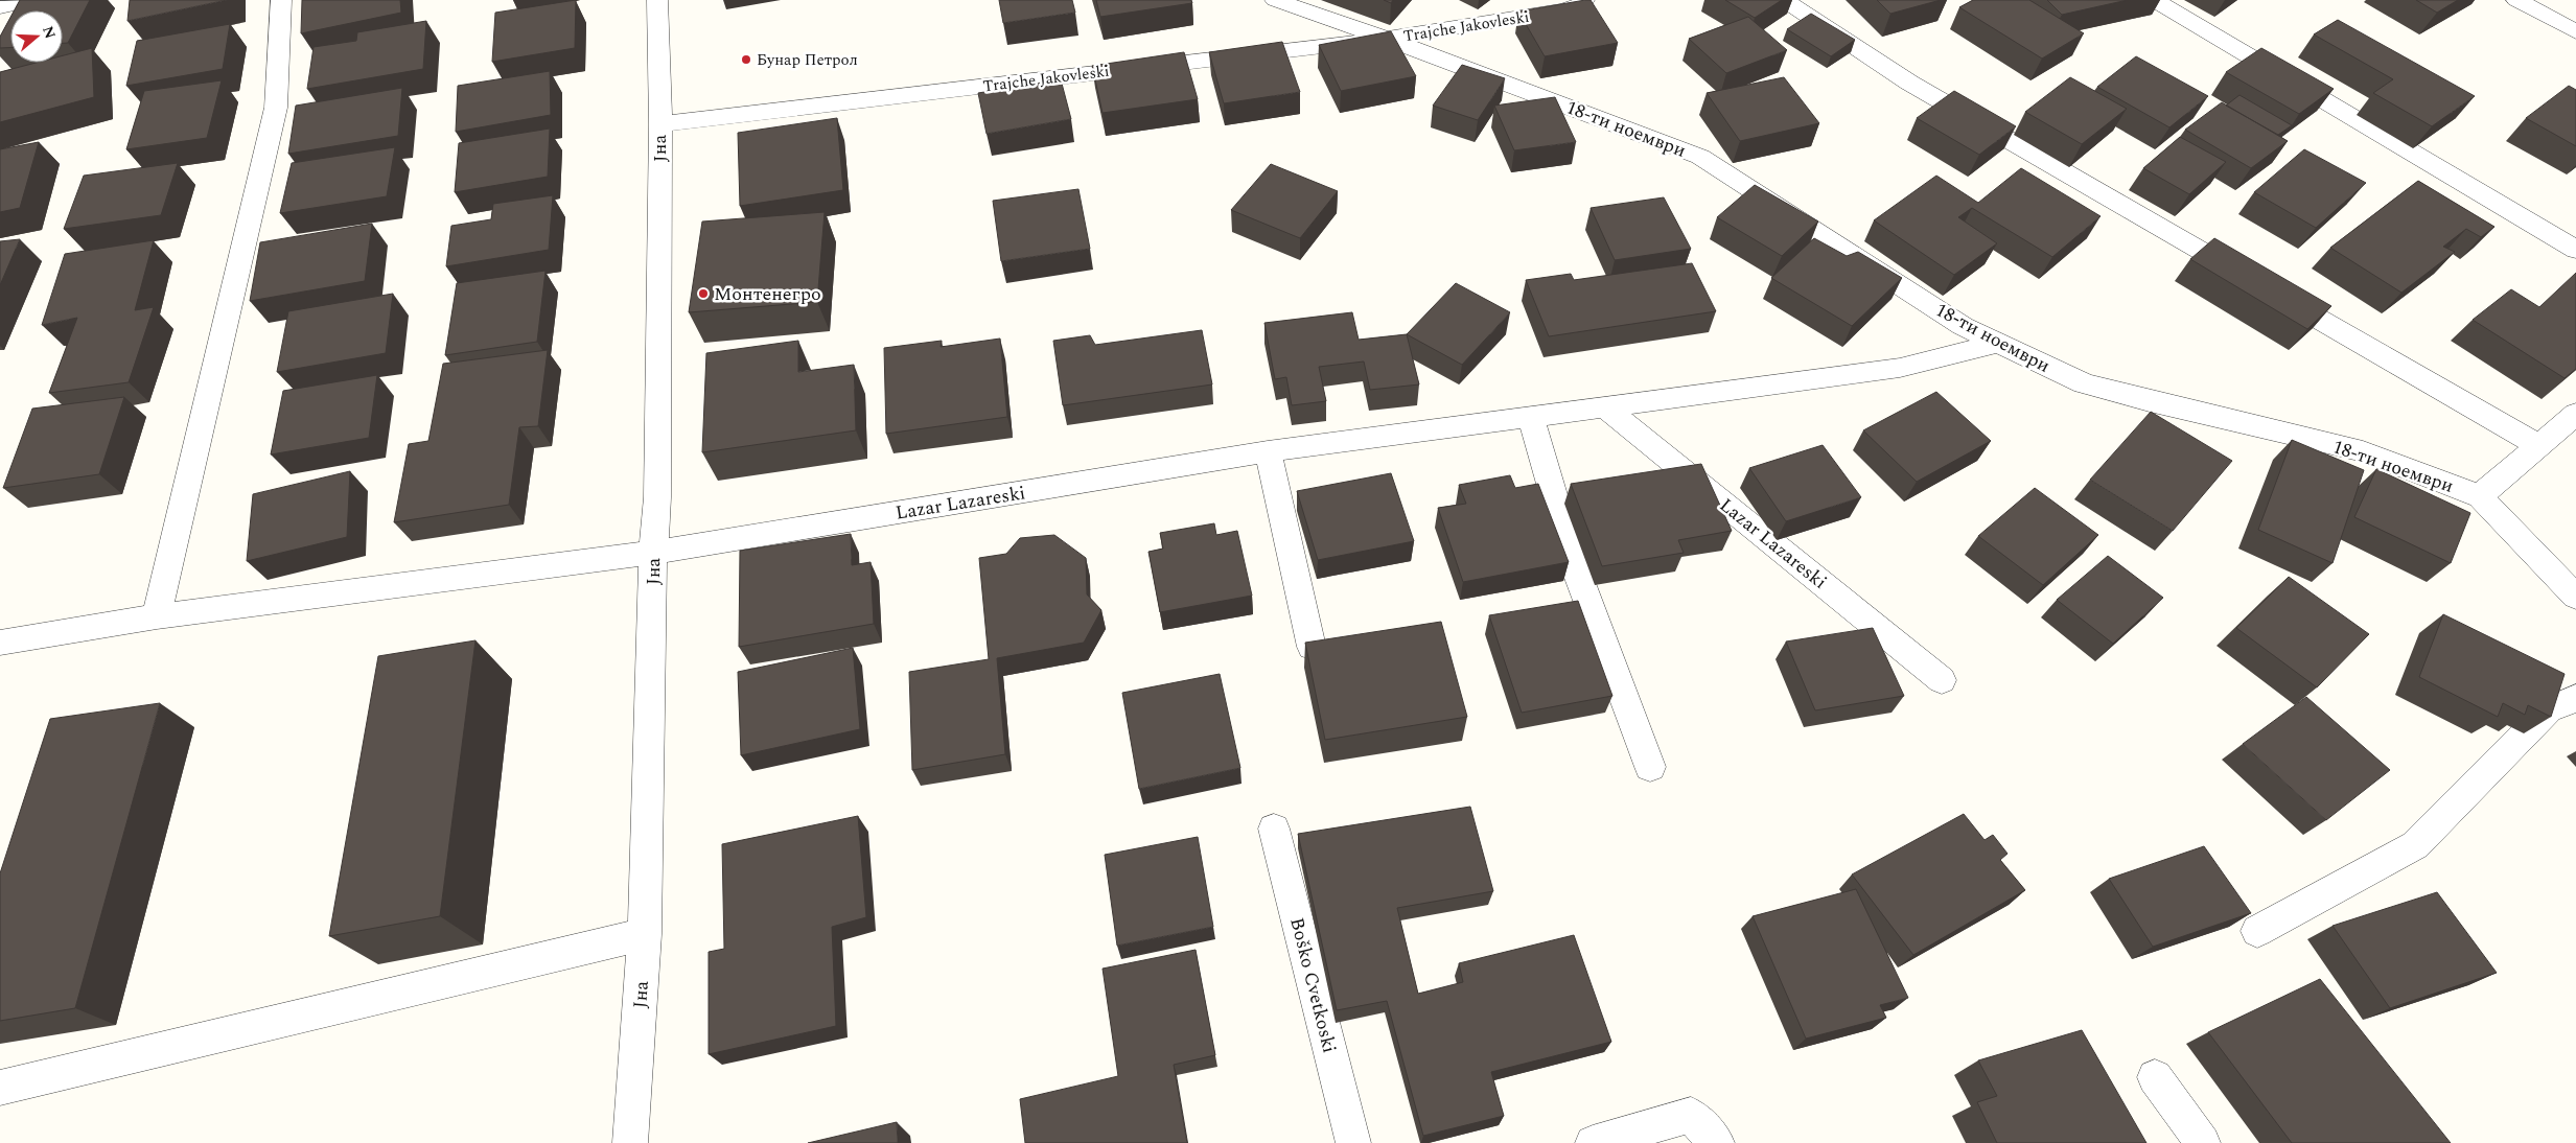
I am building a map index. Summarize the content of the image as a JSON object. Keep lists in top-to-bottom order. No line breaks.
{"streets":{"street":["Trajche Jakovleski","18-ти ноември","Јна","Lazar Lazareski","Boško Cvetkoski"]},"crossings":[["Trajche Jakovleski","18-ти ноември"],["Trajche Jakovleski","Јна"],["18-ти ноември","Lazar Lazareski"],["Јна","Lazar Lazareski"]],"places":["Бунар Петрол","Монтенегро"],"north":"right"}
